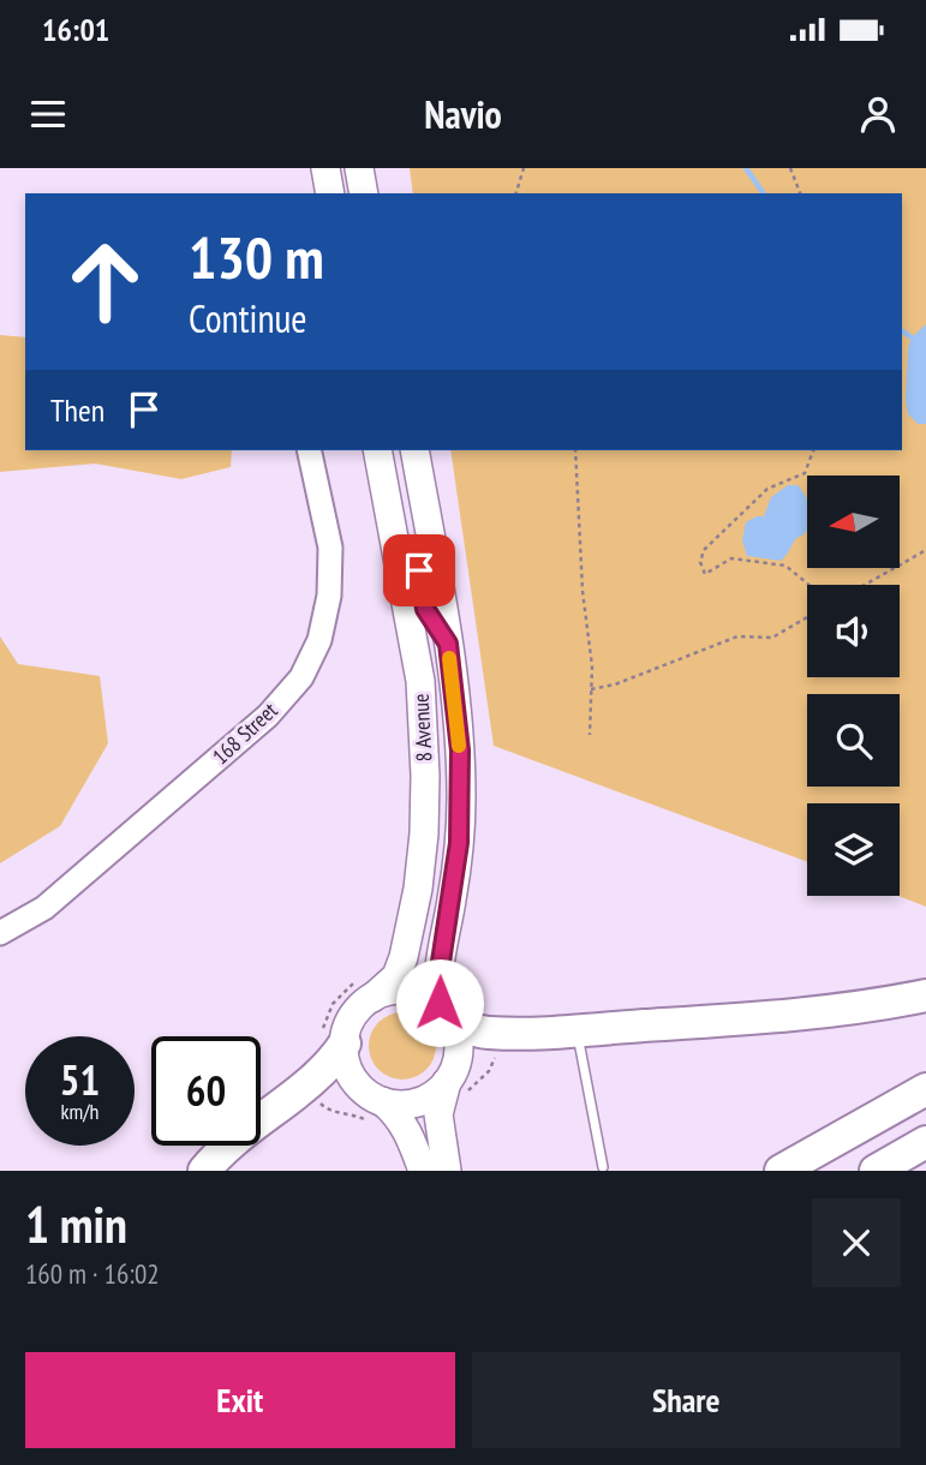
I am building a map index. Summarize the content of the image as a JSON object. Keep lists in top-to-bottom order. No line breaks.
{"streets":{"main road":["8 Avenue","168 Street"]},"north":"left","page":{"status":"16:01","header":"Navio","turn":["130 m","Continue"],"then":"Then","speed":"51 km/h","limit":"60","heading":["1 min","160 m · 16:02"],"buttons":["Exit","Share"]}}
